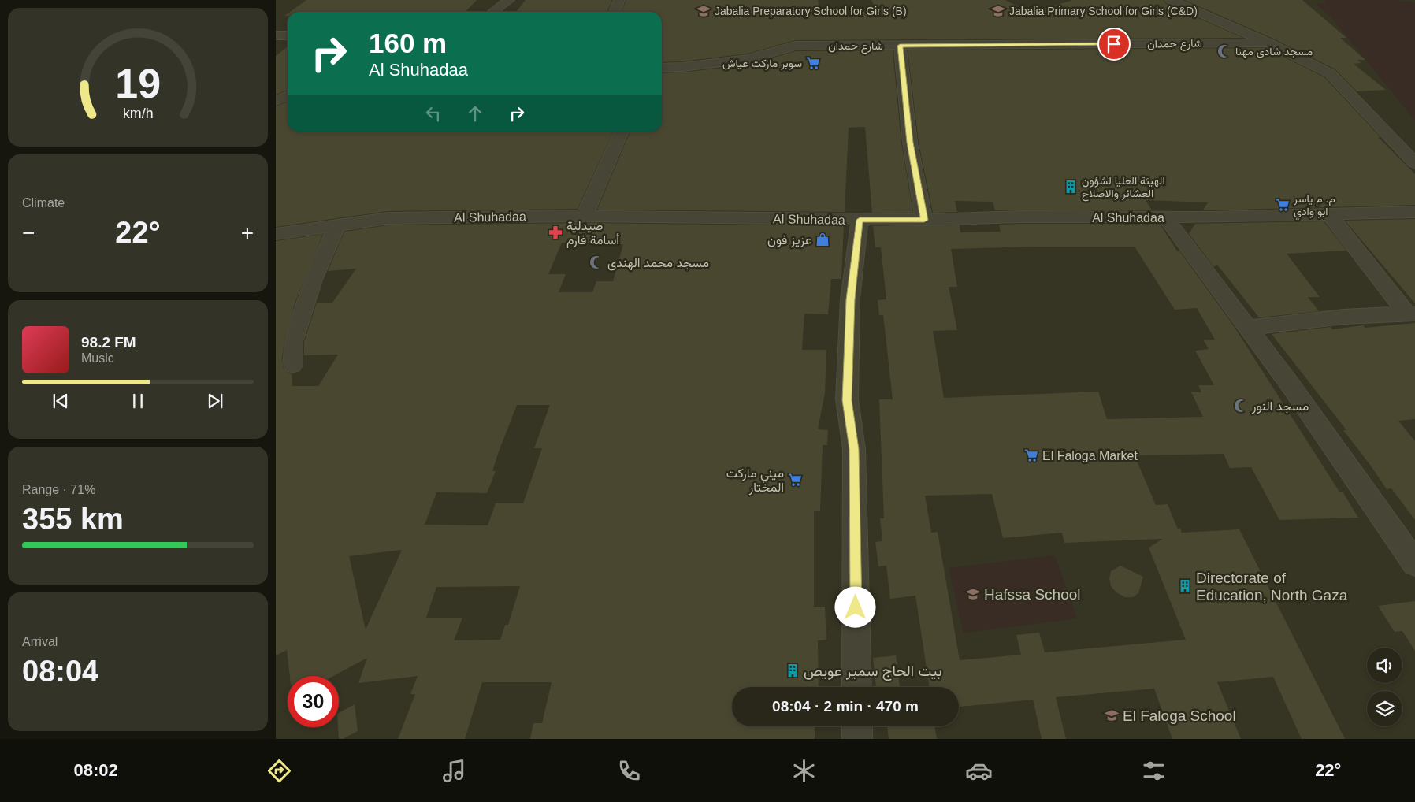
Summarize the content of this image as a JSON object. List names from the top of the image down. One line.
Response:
{"streets":{"street":["شارع حمدان","Al Shuhadaa"]},"places":{"school or university":["Jabalia Preparatory School for Girls (B)","Jabalia Primary School for Girls (C&D)","Hafssa School","El Faloga School"],"mosque":["مسجد شادى مهنا","مسجد محمد الهندى","مسجد النور"],"supermarket":["سوبر ماركت عياش","م. م ياسر ابو وادي","El Faloga Market","ميني ماركت المختار"],"building":["الهيئة العليا لشؤون العشائر والاصلاح","Directorate of Education, North Gaza","بيت الحاج سمير عويص"],"pharmacy":["صيدلية أسامة فارم"],"shop":["عزيز فون"]},"page":{"turn":["160 m","Al Shuhadaa"],"tile":["Climate",["Range · 71%","355 km"],["Arrival","08:04"]],"heat":["−","22°","+"],"song":["98.2 FM","Music"],"limit":"30","trip":"08:04 · 2 min · 470 m","tabs":["08:02","22°"],"gauge":["19","km/h"]}}
